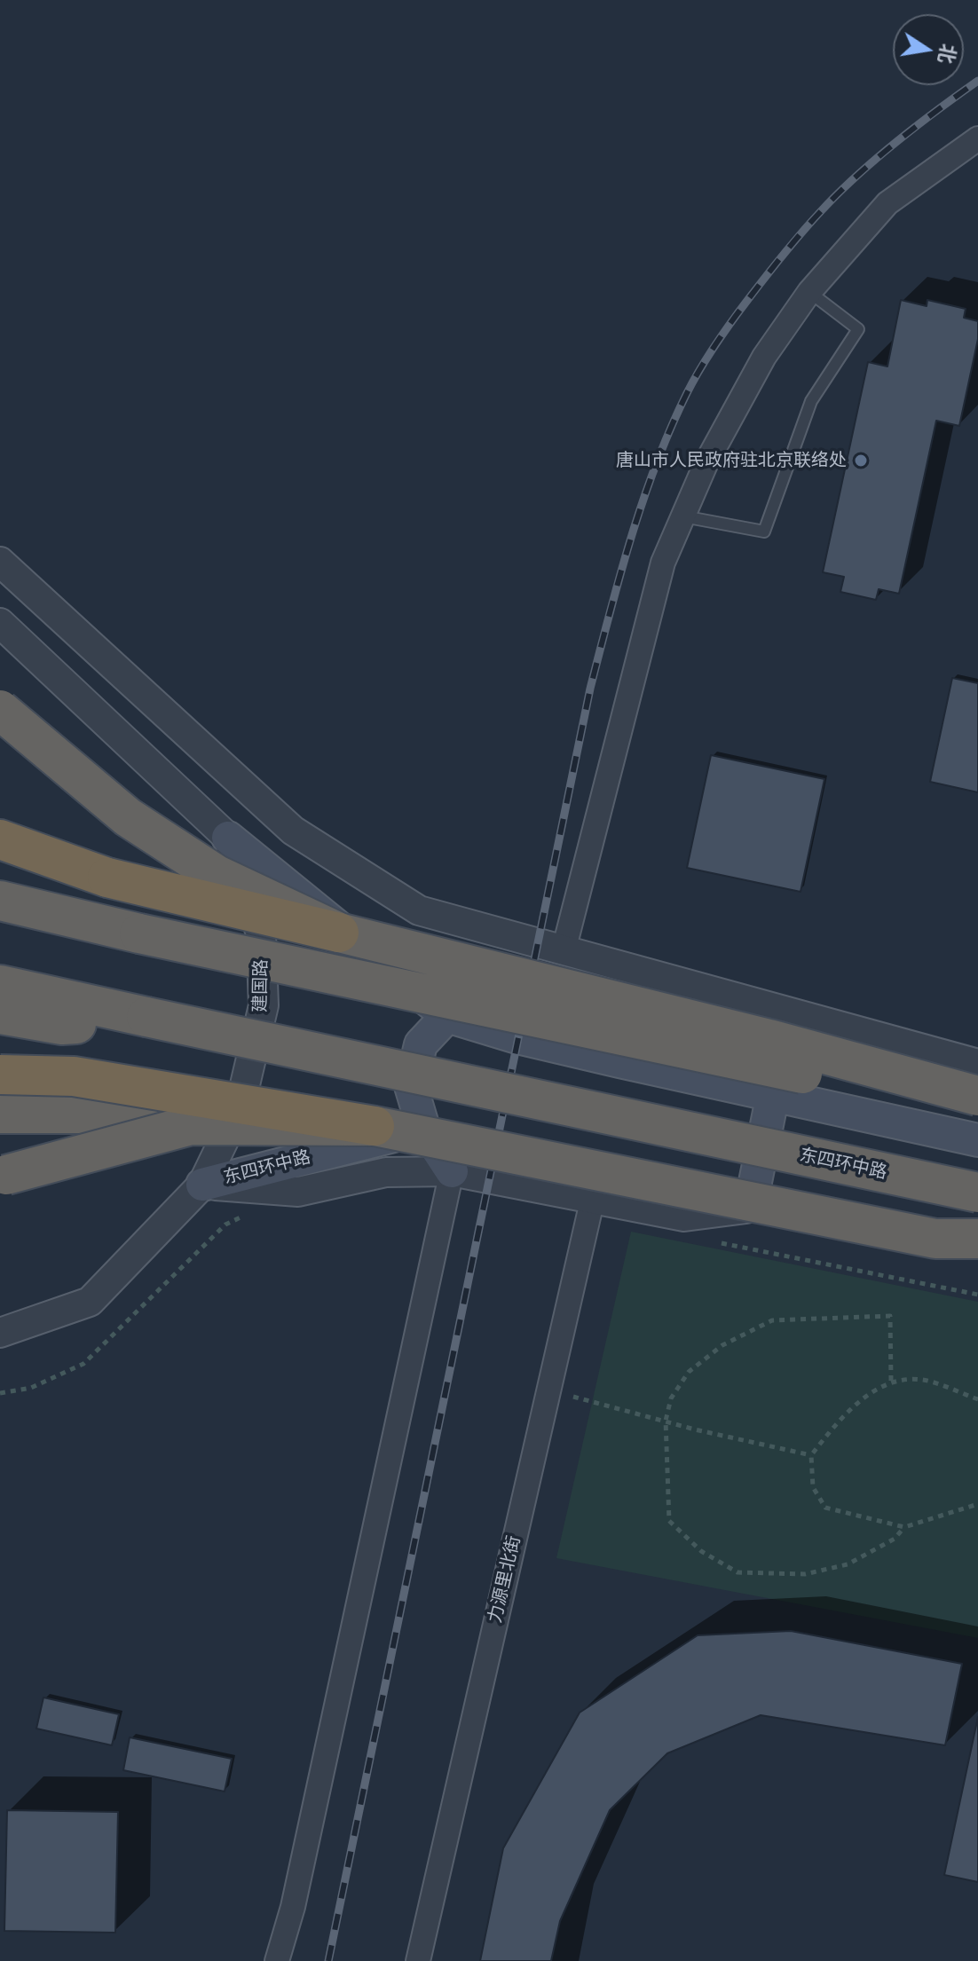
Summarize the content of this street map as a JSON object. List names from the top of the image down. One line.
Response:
{"streets":{"highway":["东四环中路"],"street":["建国路","力源里北街"]},"crossings":[["建国路","东四环中路"],["东四环中路","力源里北街"]],"places":["唐山市人民政府驻北京联络处"],"north":"right"}
